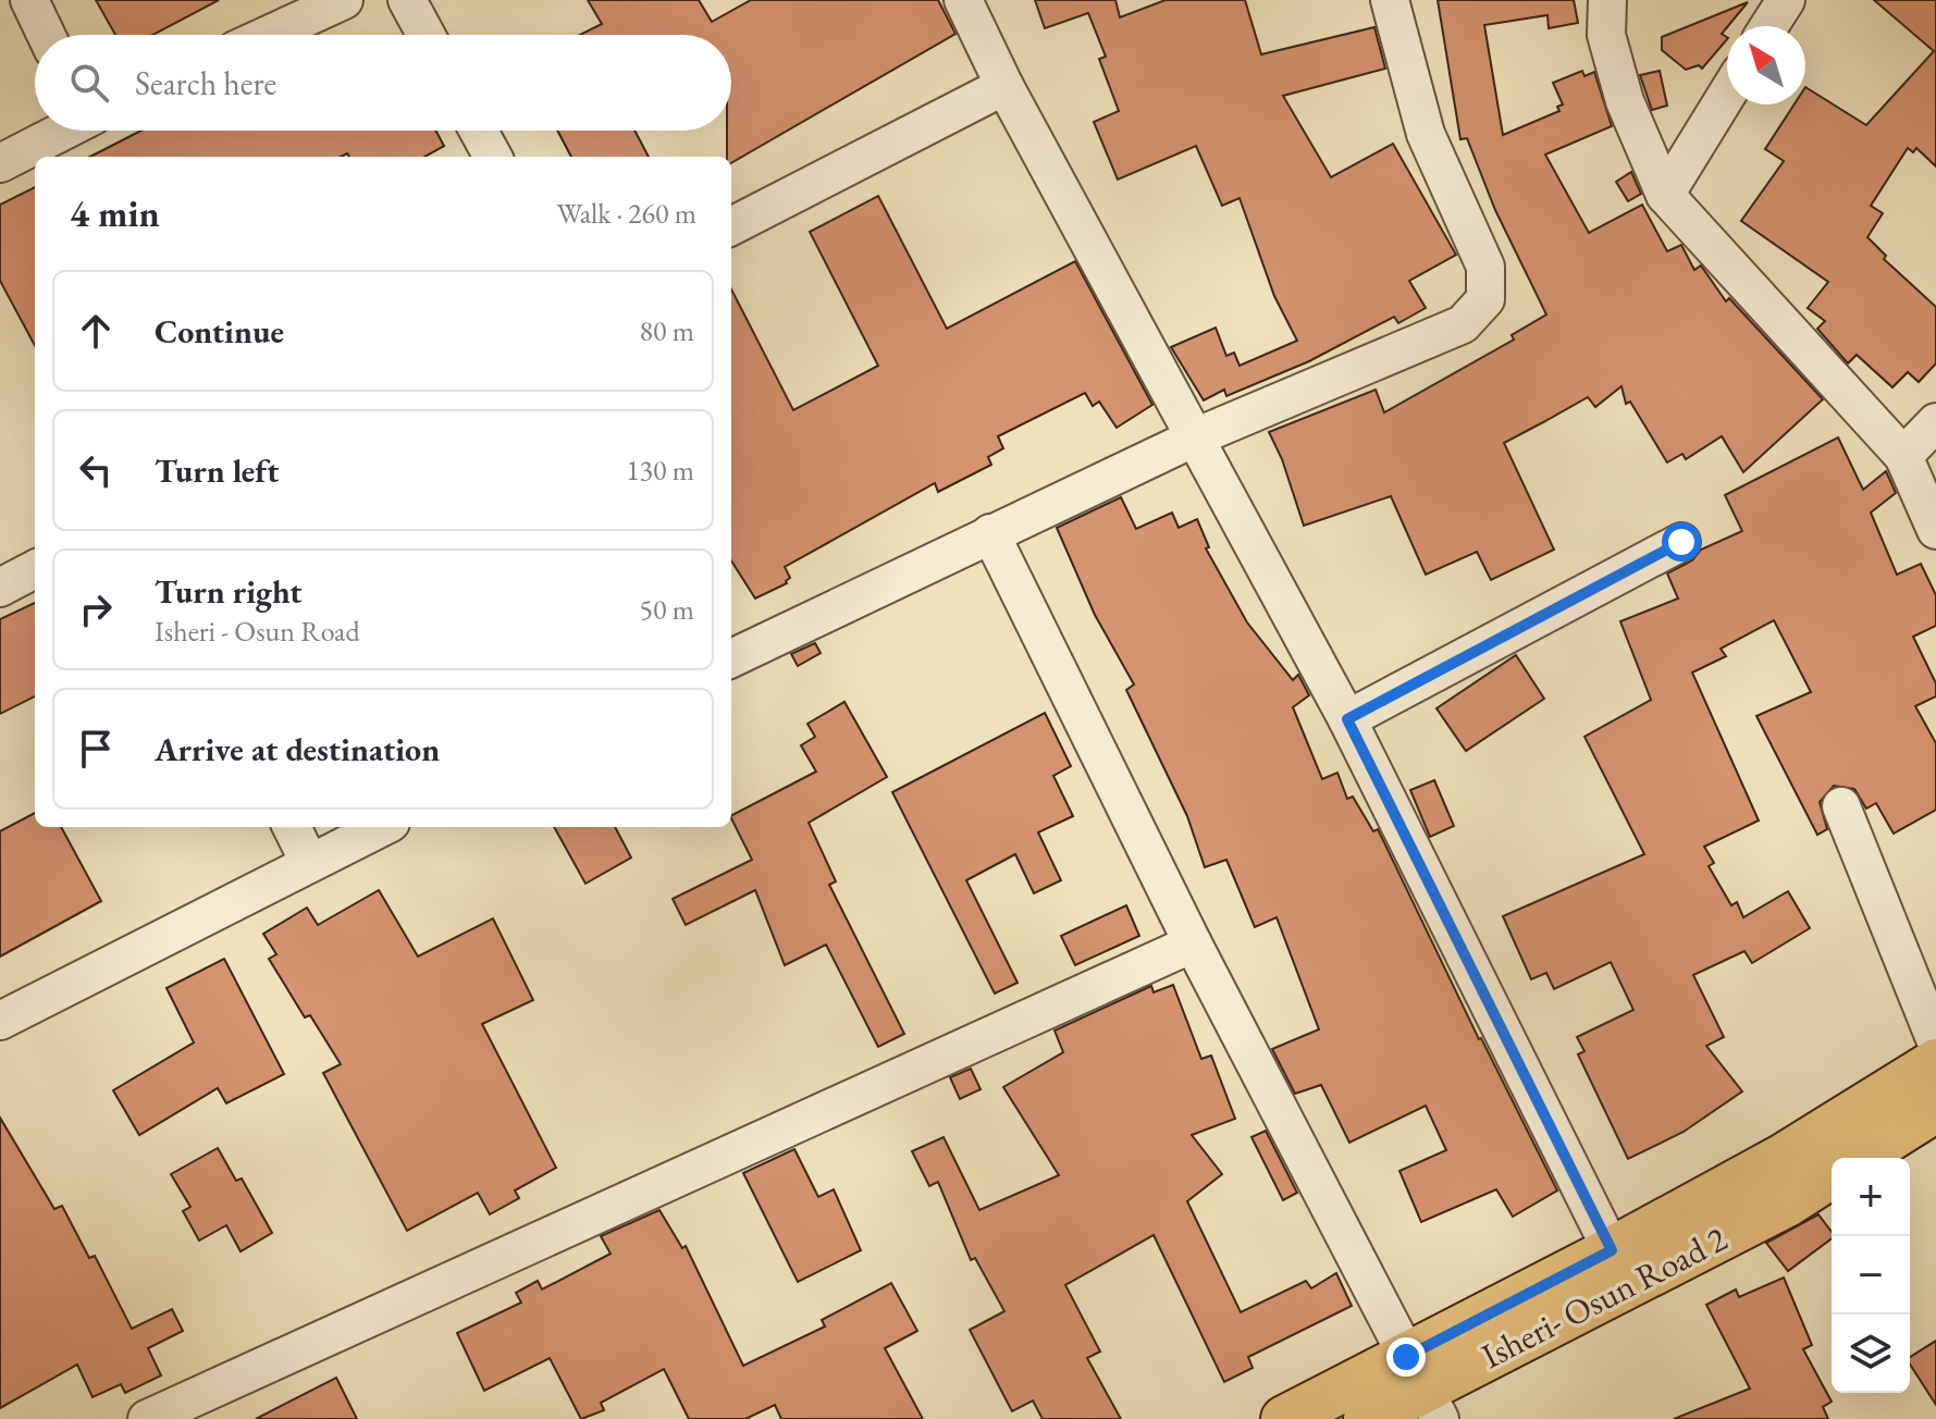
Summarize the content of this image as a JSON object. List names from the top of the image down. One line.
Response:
{"streets":{"main road":["Isheri- Osun Road 2"]},"north":"top left","page":{"search":"Search here","heading":["4 min","Walk · 260 m"],"list":[["Continue","80 m"],["Turn left","130 m"],["Turn right","Isheri - Osun Road","50 m"],"Arrive at destination"],"map_buttons":["+","−"]}}
